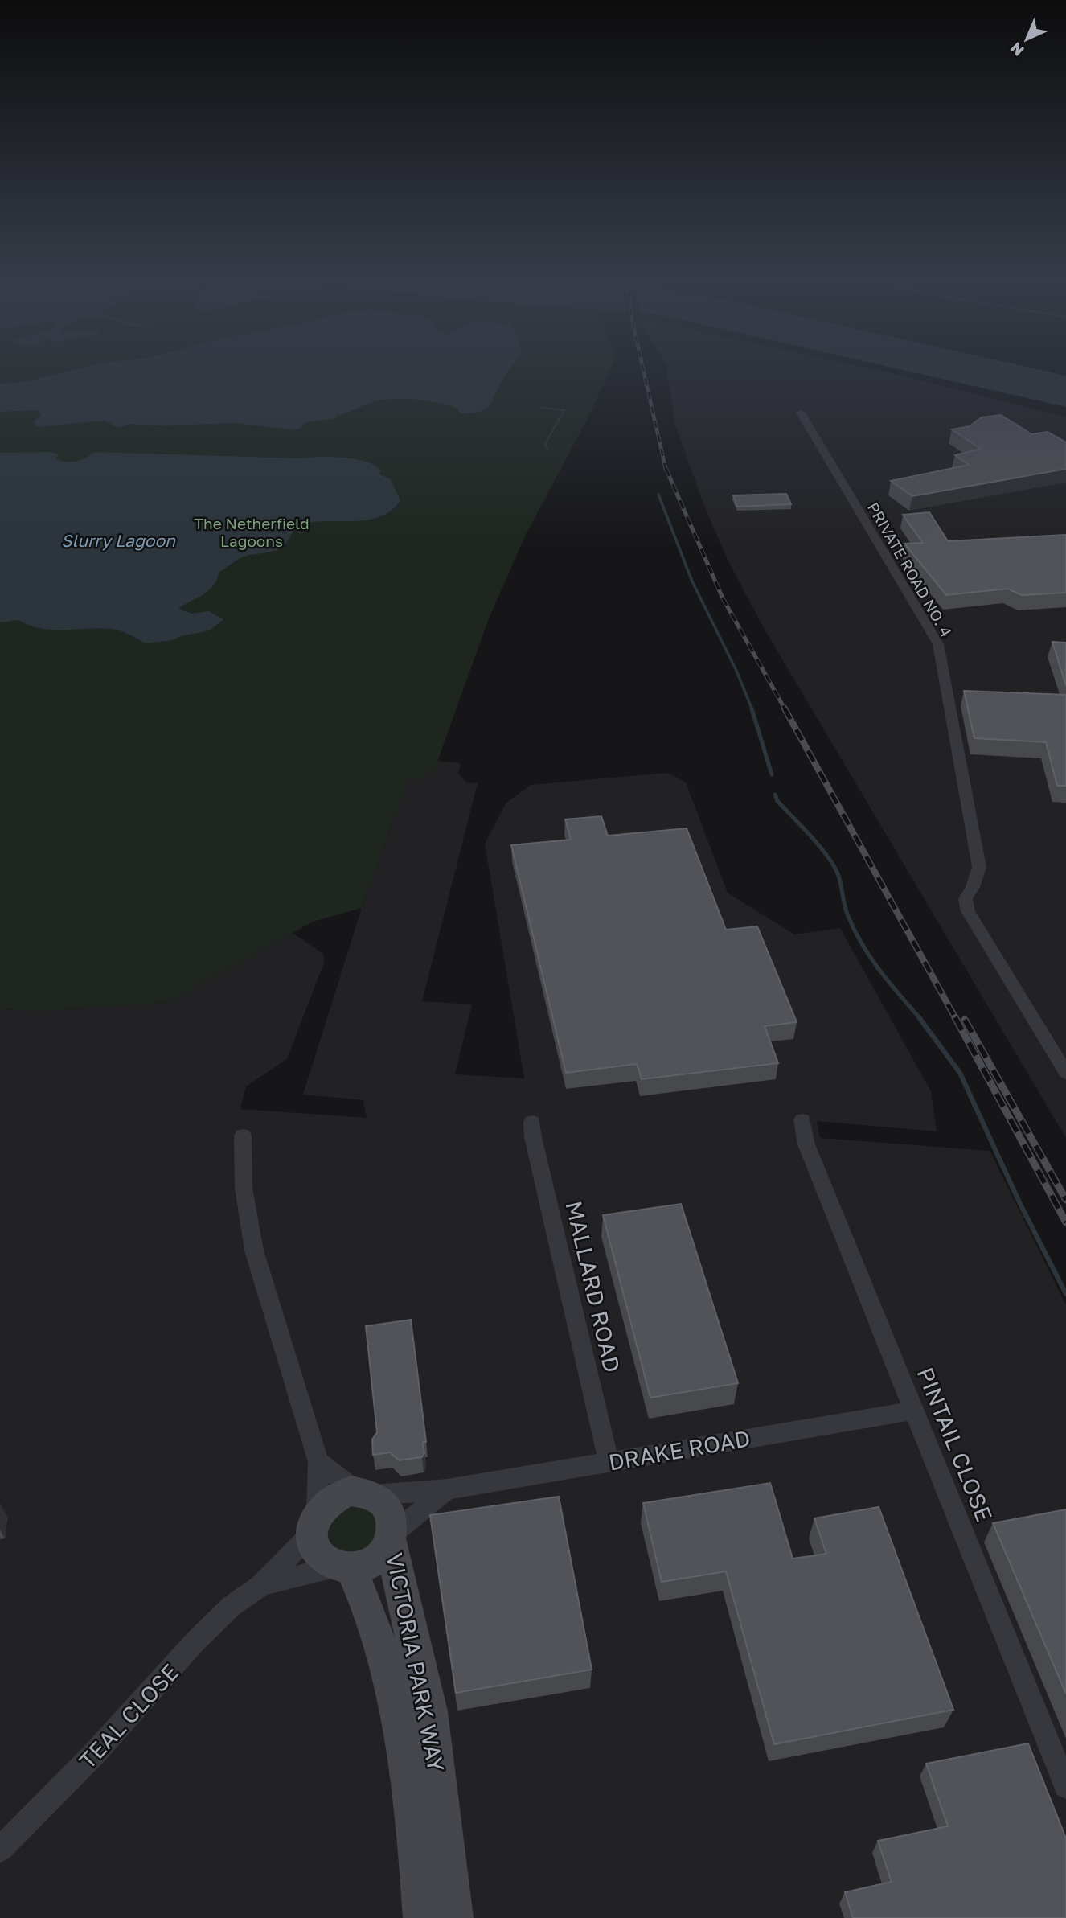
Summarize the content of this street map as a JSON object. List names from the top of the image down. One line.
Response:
{"streets":{"street":["PRIVATE ROAD NO. 4","MALLARD ROAD","PINTAIL CLOSE","DRAKE ROAD","VICTORIA PARK WAY","TEAL CLOSE"]},"crossings":[["MALLARD ROAD","DRAKE ROAD"],["PINTAIL CLOSE","DRAKE ROAD"],["DRAKE ROAD","VICTORIA PARK WAY"],["DRAKE ROAD","TEAL CLOSE"],["VICTORIA PARK WAY","TEAL CLOSE"]],"water":["Slurry Lagoon"],"parks":["The Netherfield Lagoons"],"north":"bottom left"}
